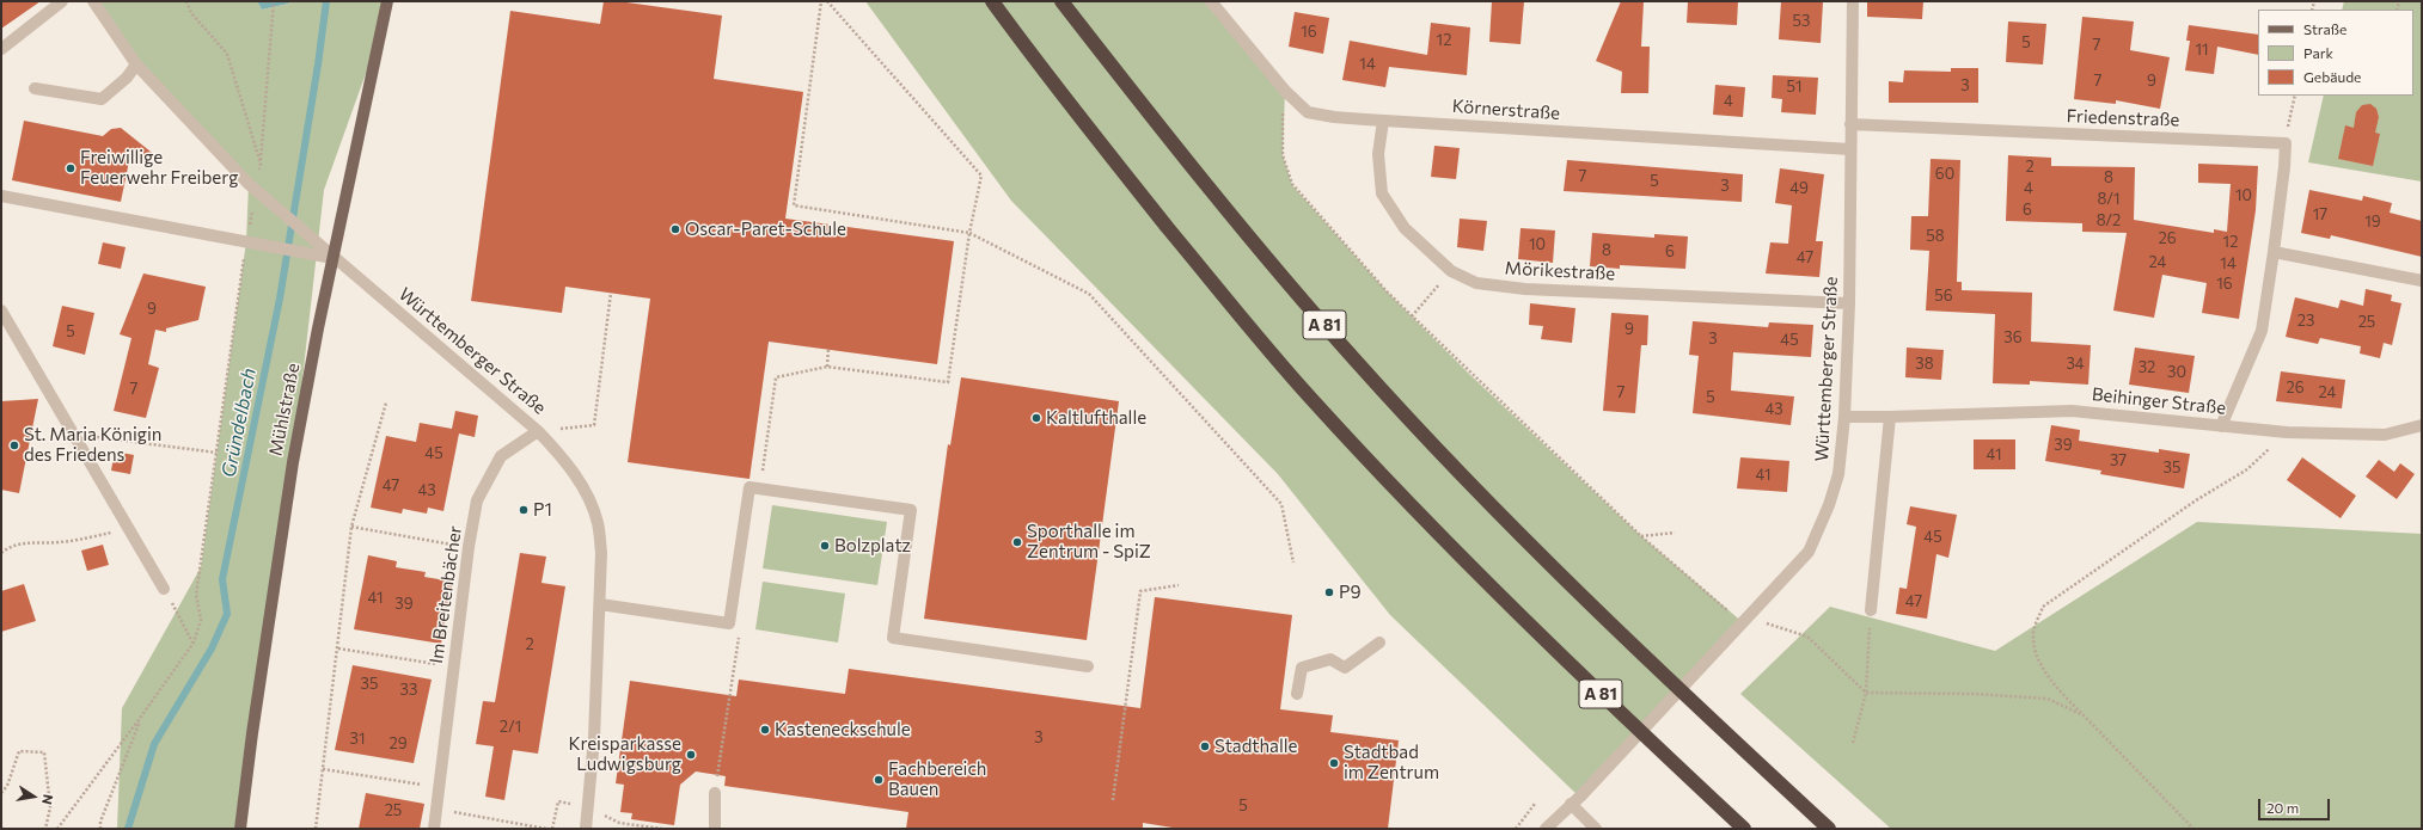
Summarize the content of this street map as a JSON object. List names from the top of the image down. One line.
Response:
{"streets":{"highway":["A 81"],"main road":["Mühlstraße"],"street":["Körnerstraße","Friedenstraße","Mörikestraße","Württemberger Straße","Beihinger Straße","Im Breitenbächer"]},"crossings":[["Körnerstraße","Mörikestraße"],["Körnerstraße","Württemberger Straße"],["Friedenstraße","Württemberger Straße"],["Mörikestraße","Württemberger Straße"],["Württemberger Straße","Beihinger Straße"],["Württemberger Straße","Im Breitenbächer"]],"water":["Gründelbach"],"places":["Freiwillige Feuerwehr Freiberg","Oscar-Paret-Schule","Kaltlufthalle","St. Maria Königin des Friedens","P1","Sporthalle im Zentrum - SpiZ","Bolzplatz","P9","Kasteneckschule","Stadthalle","Kreisparkasse Ludwigsburg","Stadtbad im Zentrum","Fachbereich Bauen"],"house_numbers":["53","16","12","5","7","11","14","7","9","3","51","4","2","60","7","8","5","3","49","4","10","8/1","6","17","8/2","19","58","26","12","10","8","6","47","24","14","16","56","9","23","25","9","5","36","3","45","38","34","32","30","26","7","7","24","5","43","39","45","41","37","35","41","47","43","45","41","47","39","2","35","33","2/1","3","31","29","5","25"],"legend":["Straße","Park","Gebäude"],"scale_bar":"20 m","north":"right"}
